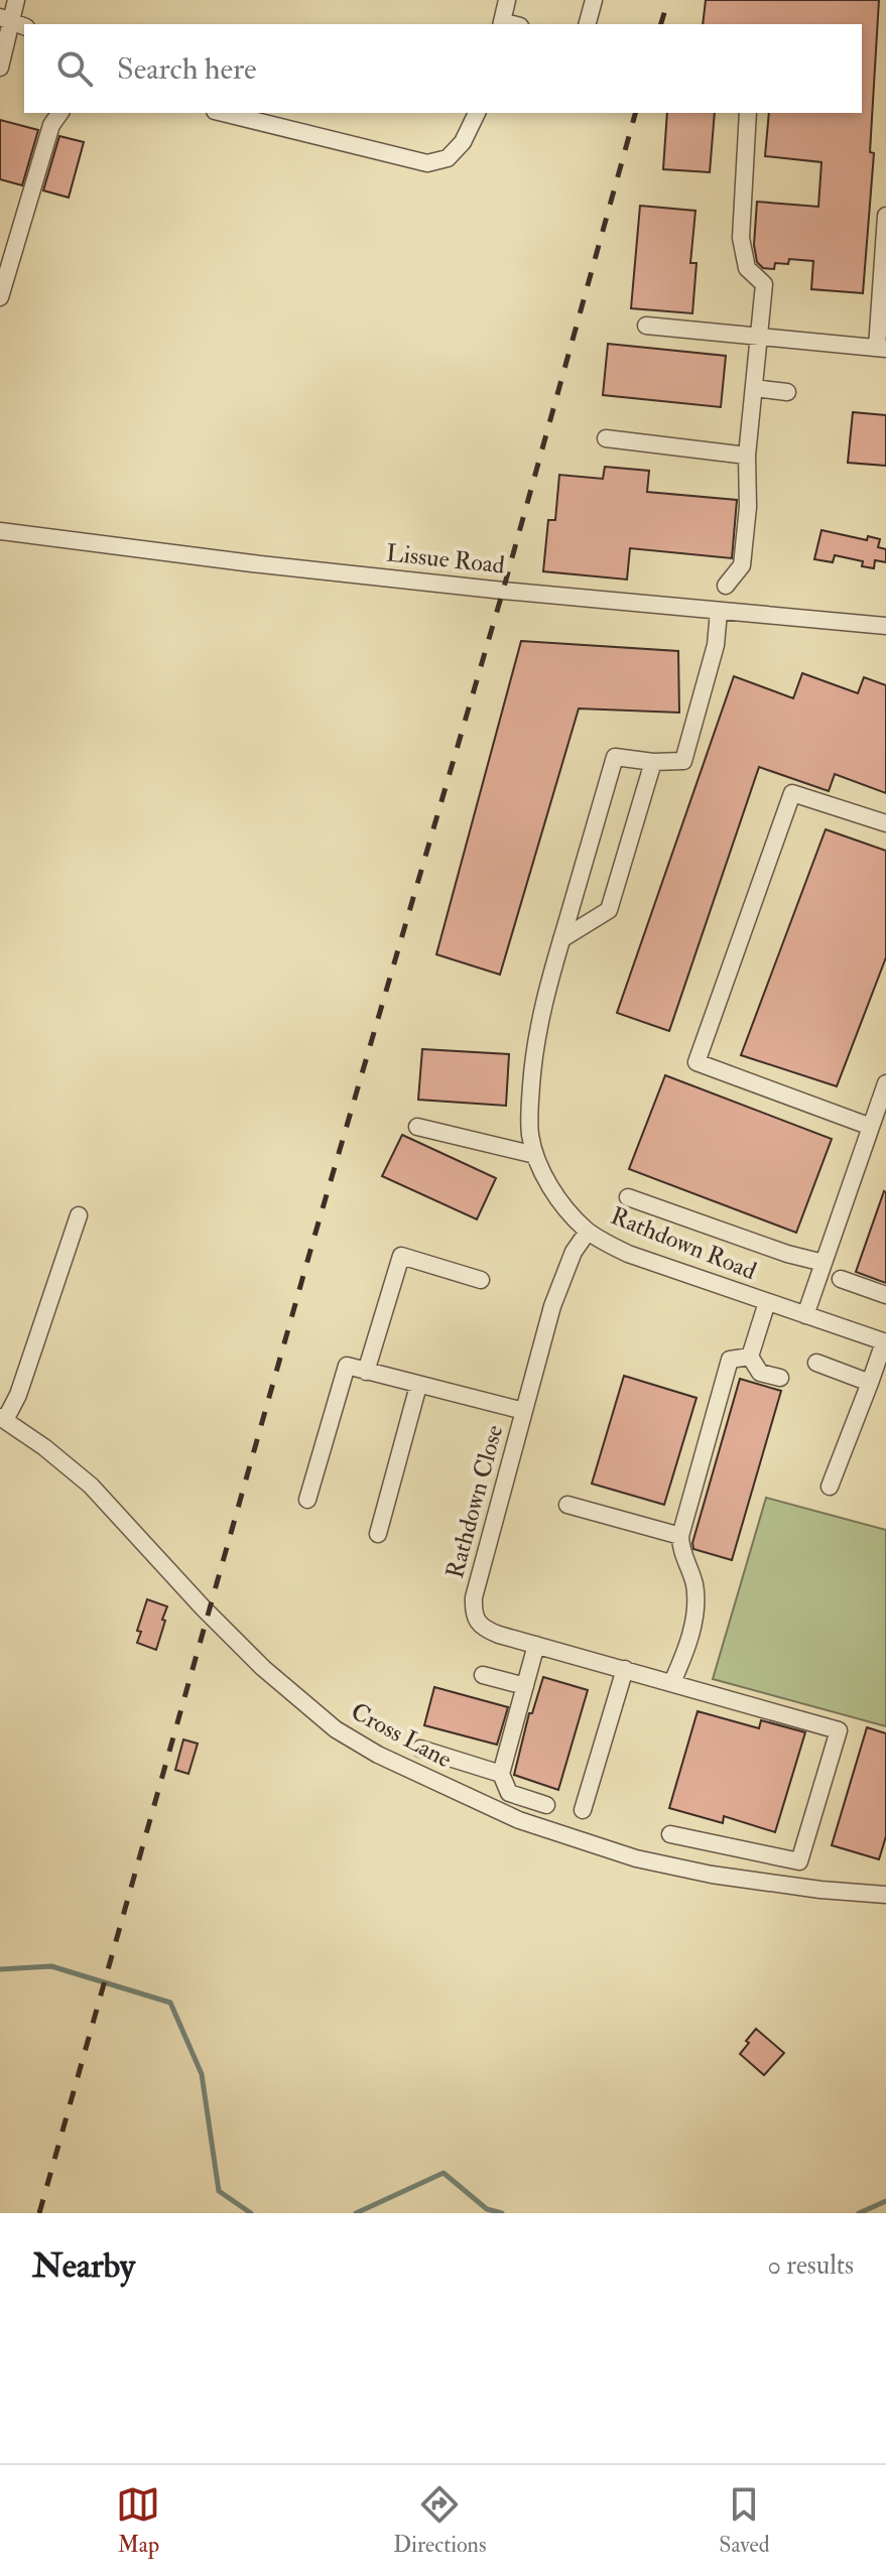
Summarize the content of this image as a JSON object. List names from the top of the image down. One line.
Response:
{"streets":{"street":["Lissue Road","Rathdown Road","Rathdown Close","Cross Lane"]},"crossings":[["Rathdown Road","Rathdown Close"]],"page":{"search":"Search here","heading":["Nearby","0 results"],"nav":["Map","Directions","Saved"]}}
